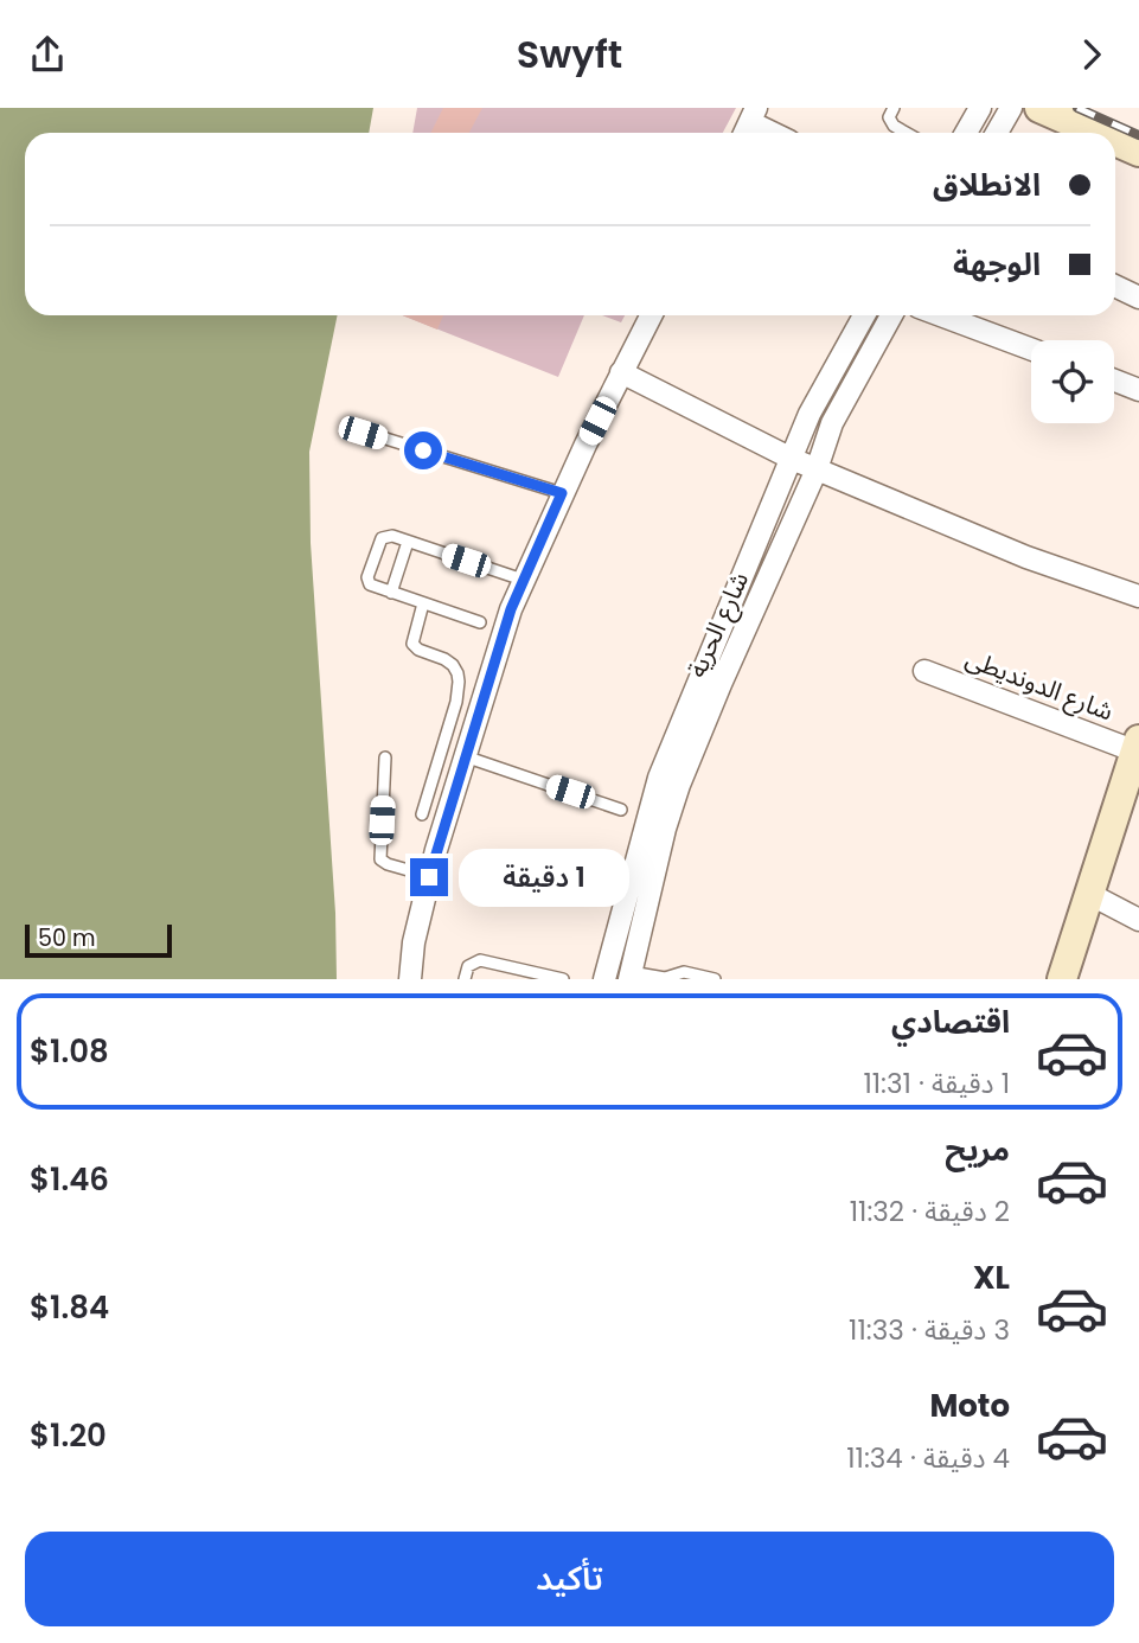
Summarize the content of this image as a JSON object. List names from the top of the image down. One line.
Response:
{"streets":{"street":["شارع الحرية","شارع الدونديطى"]},"scale_bar":"50 m","page":{"header":"Swyft","banner":["الانطلاق","الوجهة"],"bubble":"1 دقيقة","scale":"50 m","list":[{"name":"اقتصادي","note":"1 دقيقة · 11:31","value":"$1.08"},{"name":"مريح","note":"2 دقيقة · 11:32","value":"$1.46"},{"name":"XL","note":"3 دقيقة · 11:33","value":"$1.84"},{"name":"Moto","note":"4 دقيقة · 11:34","value":"$1.20"}],"buttons":"تأكيد"}}
